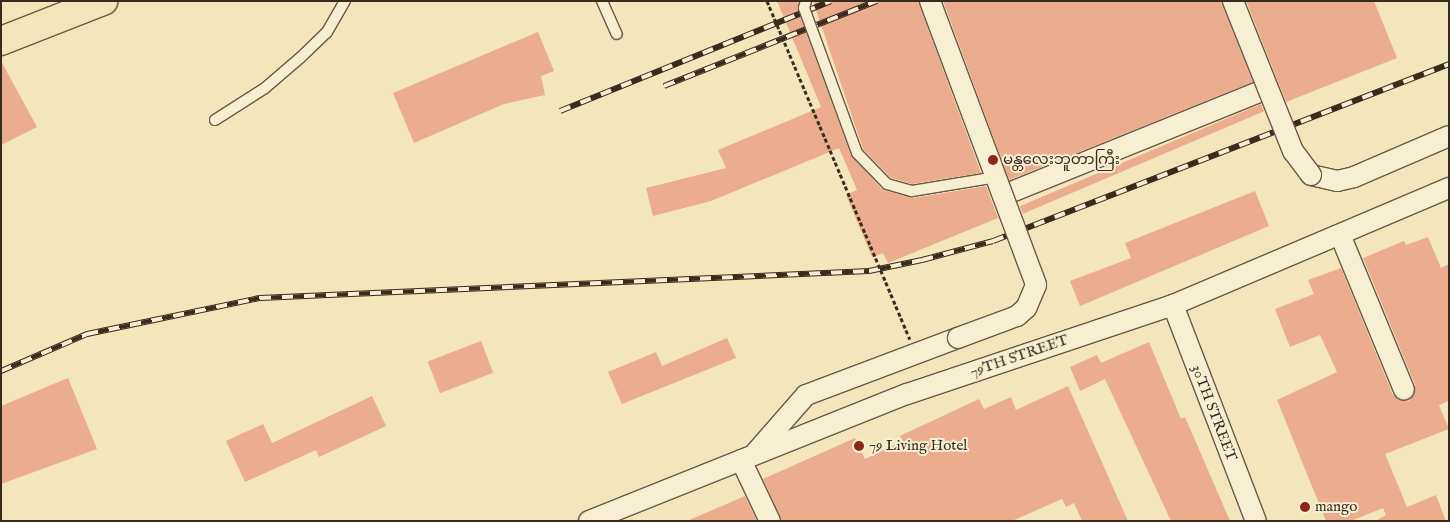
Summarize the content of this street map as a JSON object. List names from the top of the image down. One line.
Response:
{"streets":{"street":["79TH STREET","30TH STREET"]},"crossings":[["79TH STREET","30TH STREET"]],"places":["မန္တလေးဘူတာကြီး","79 Living Hotel","mango"]}
